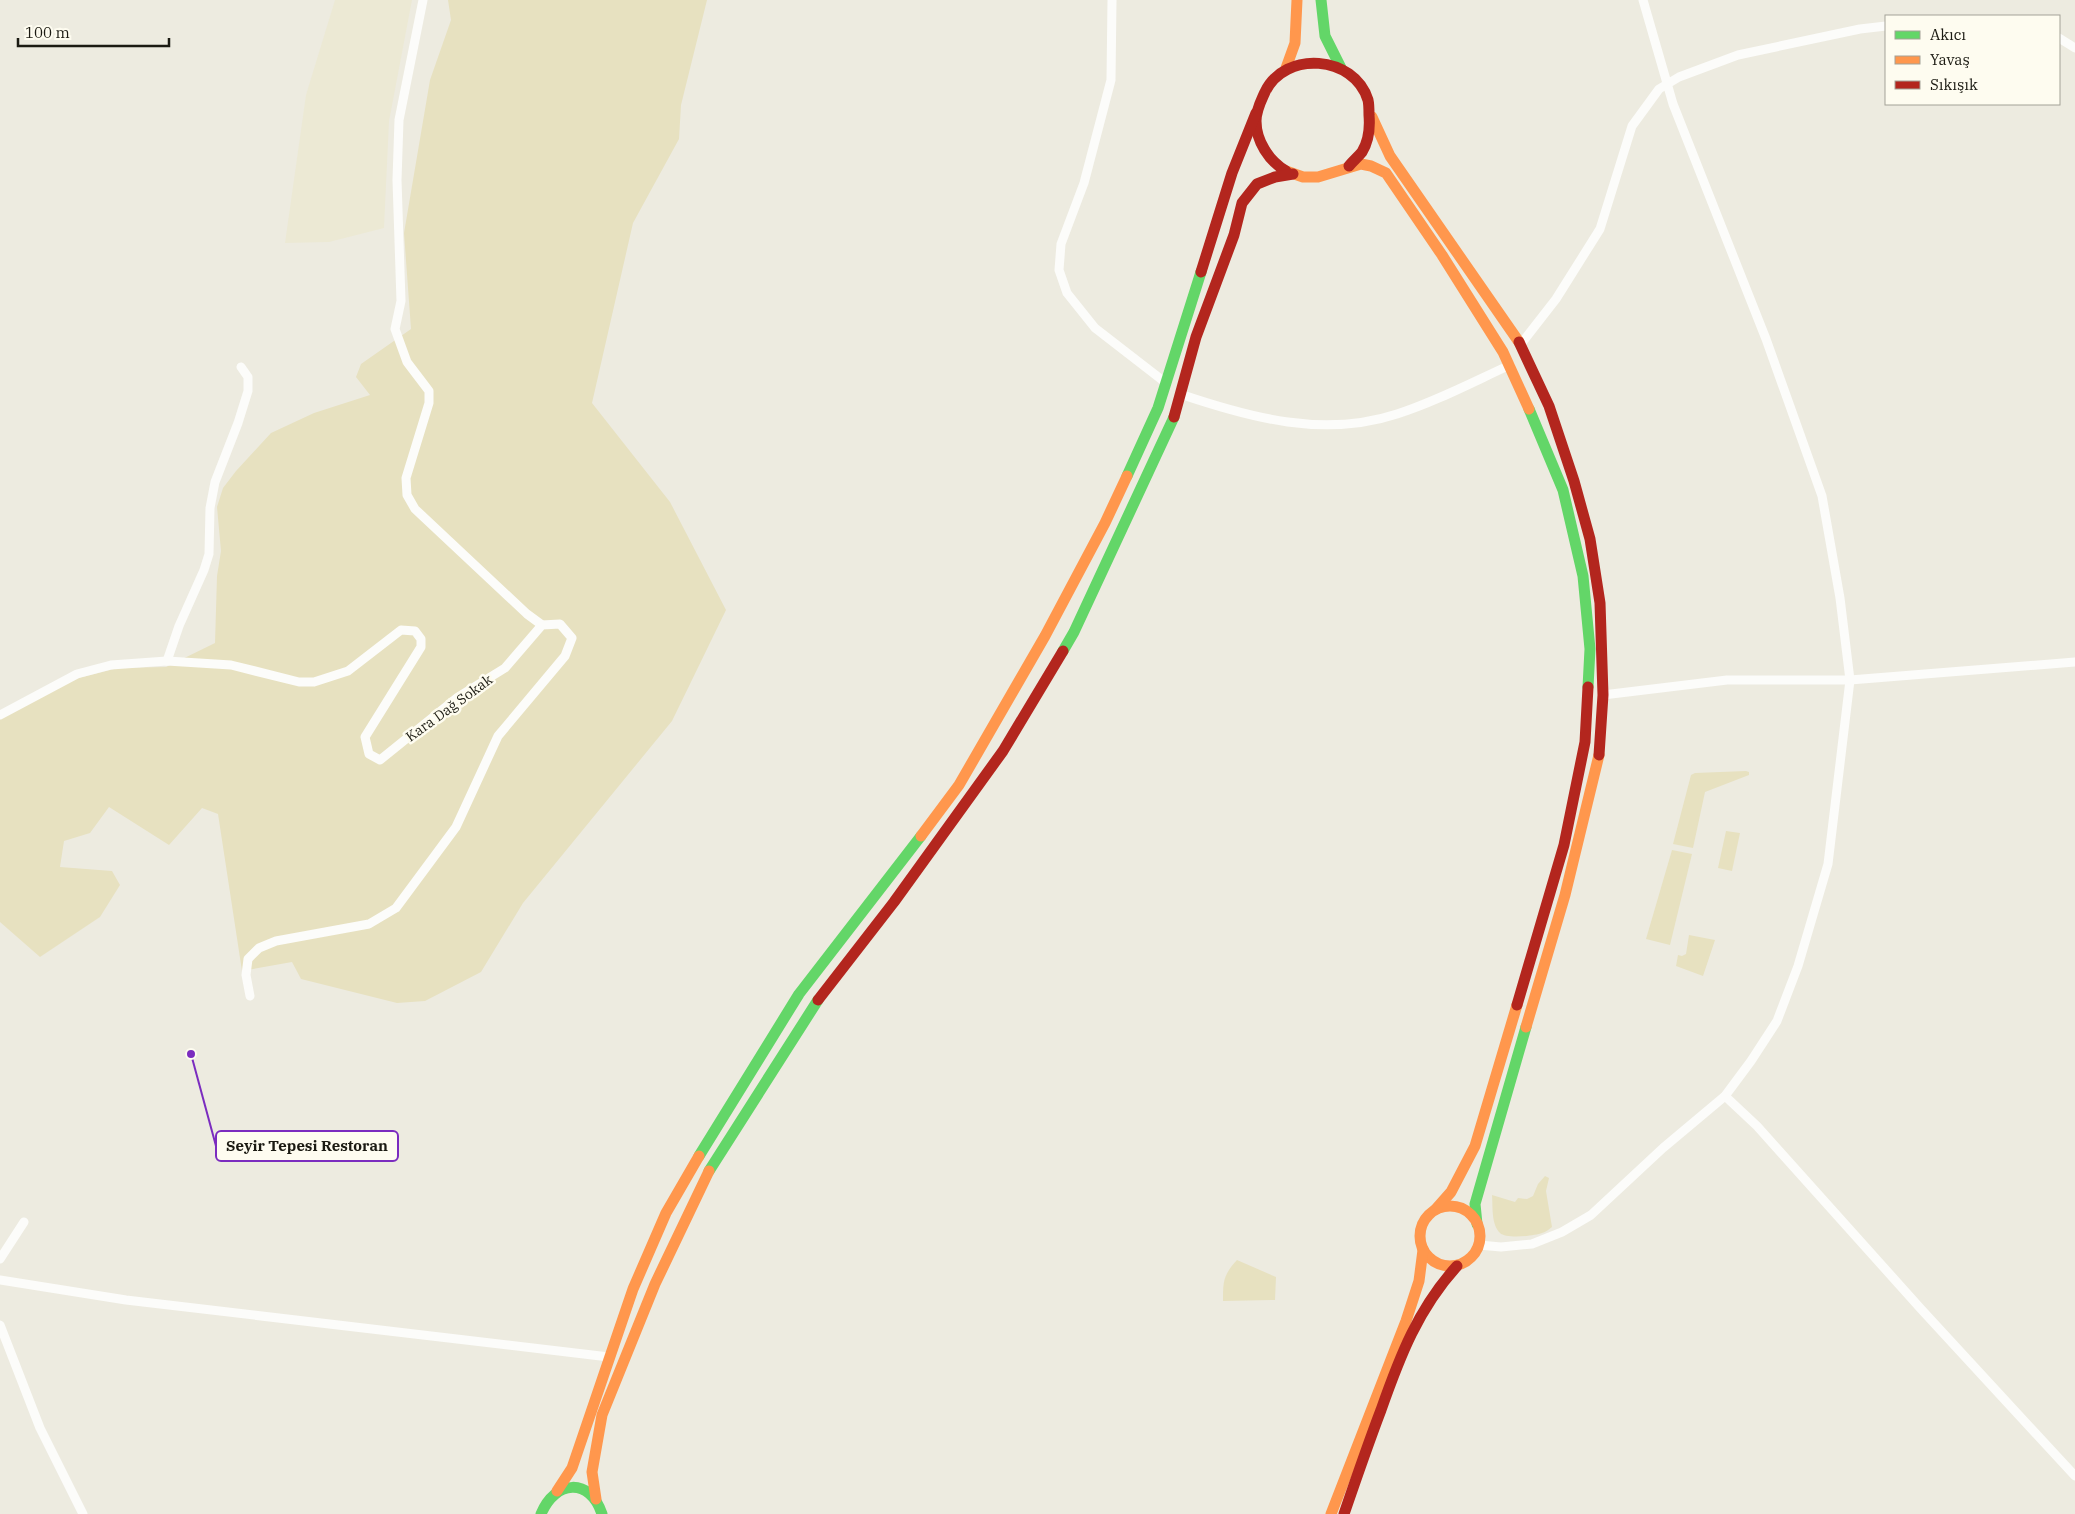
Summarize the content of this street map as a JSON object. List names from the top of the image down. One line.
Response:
{"streets":{"street":["Kara Dağ Sokak"]},"places":["Seyir Tepesi Restoran"],"legend":["Akıcı","Yavaş","Sıkışık"],"scale_bar":"100 m"}
